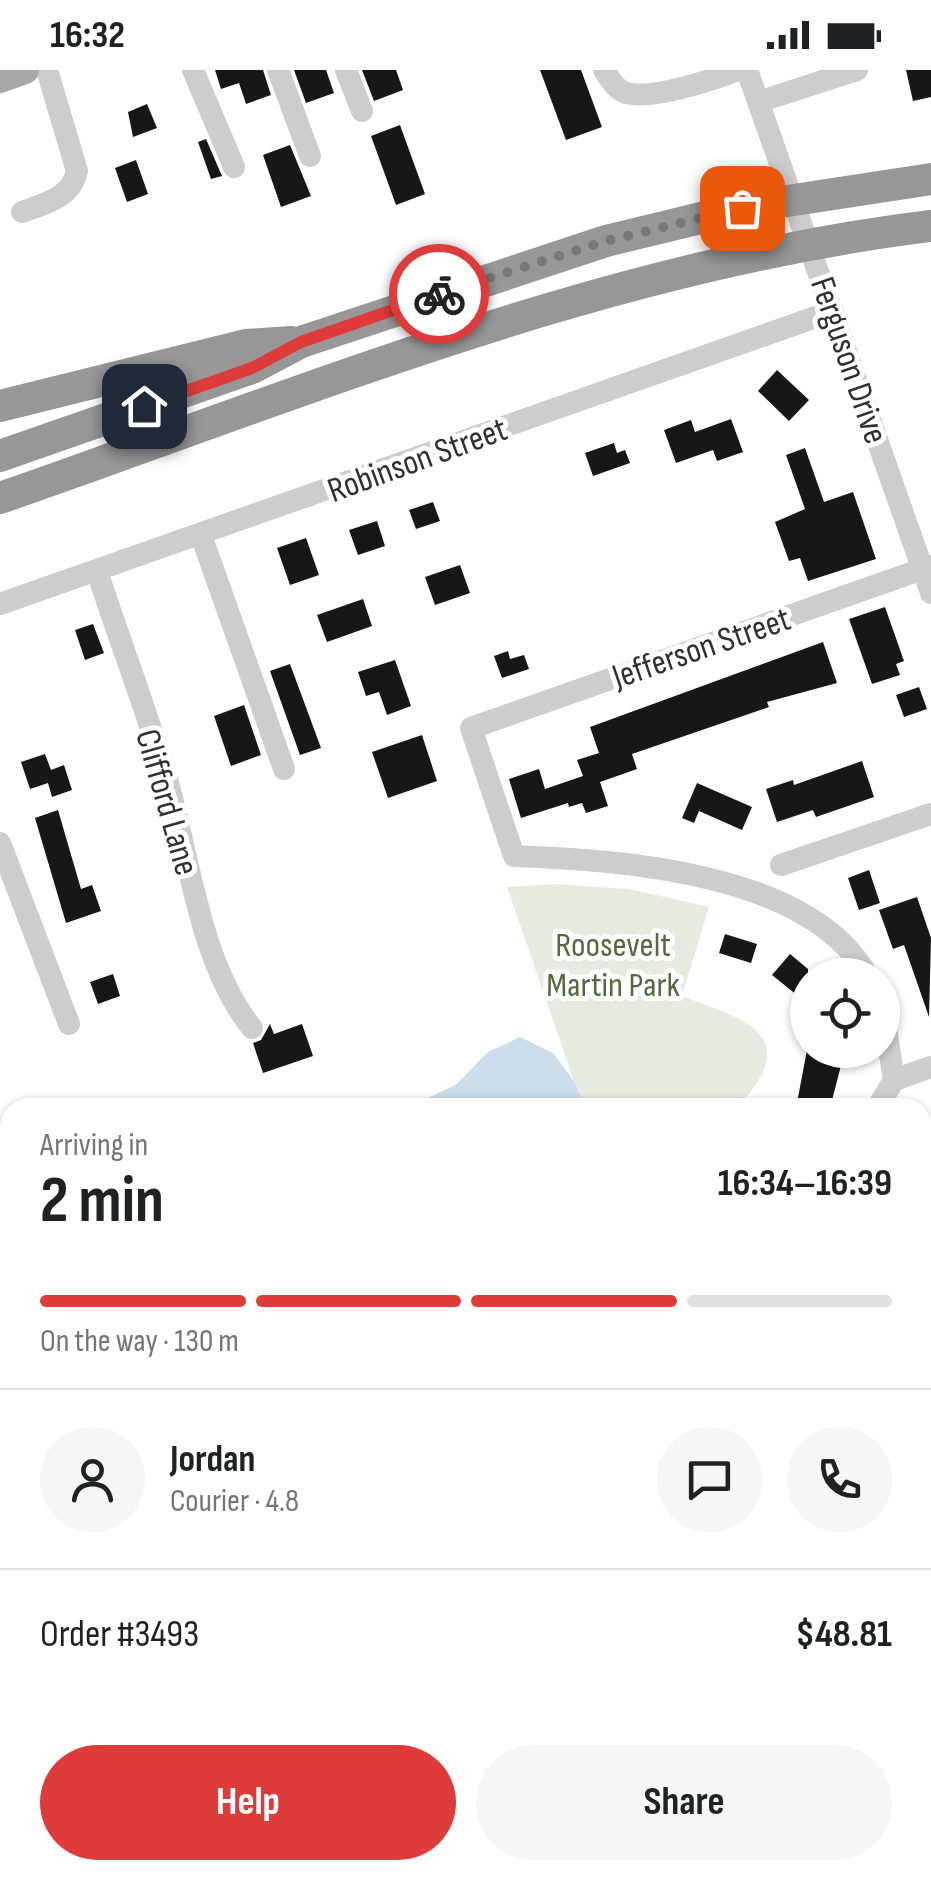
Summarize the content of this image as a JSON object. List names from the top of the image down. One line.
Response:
{"streets":{"street":["Ferguson Drive","Robinson Street","Jefferson Street","Clifford Lane"]},"crossings":[["Ferguson Drive","Robinson Street"],["Ferguson Drive","Jefferson Street"],["Robinson Street","Clifford Lane"]],"parks":["Roosevelt Martin Park"],"page":{"status":"16:32","heading":["2 min","Arriving in","16:34–16:39"],"panel":["Jordan","Courier · 4.8","Order #3493","$48.81"],"bar":"On the way · 130 m","buttons":["Help","Share"]}}
